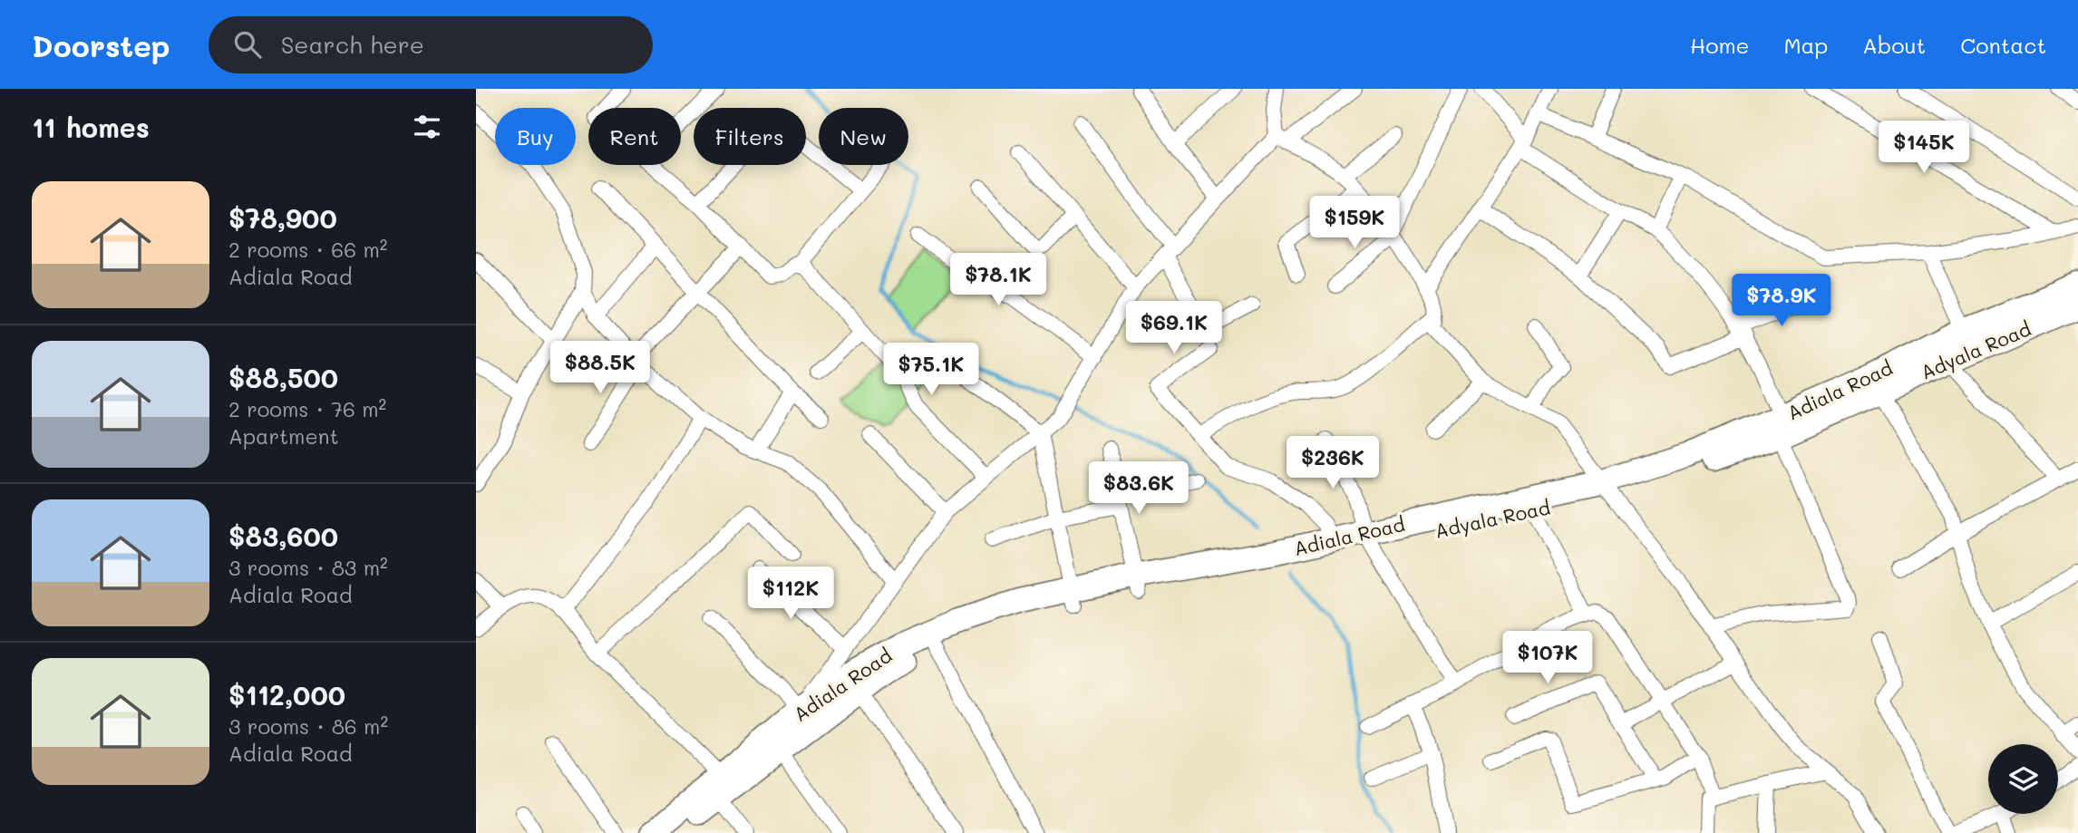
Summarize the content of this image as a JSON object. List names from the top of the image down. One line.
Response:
{"streets":{"main road":["Adyala Road","Adiala Road"]},"crossings":[["Adyala Road","Adiala Road"]],"page":{"header":"Doorstep","search":"Search here","nav":["Home","Map","About","Contact"],"heading":"11 homes","chip":["Buy","Rent","Filters","New"],"price":["$145K","$159K","$78.1K","$78.9K","$69.1K","$88.5K","$75.1K","$236K","$83.6K","$112K","$107K"],"list":[{"name":"$78,900","note":"2 rooms · 66 m² · Adiala Road"},{"name":"$88,500","note":"2 rooms · 76 m² · Apartment"},{"name":"$83,600","note":"3 rooms · 83 m² · Adiala Road"},{"name":"$112,000","note":"3 rooms · 86 m² · Adiala Road"}]}}
